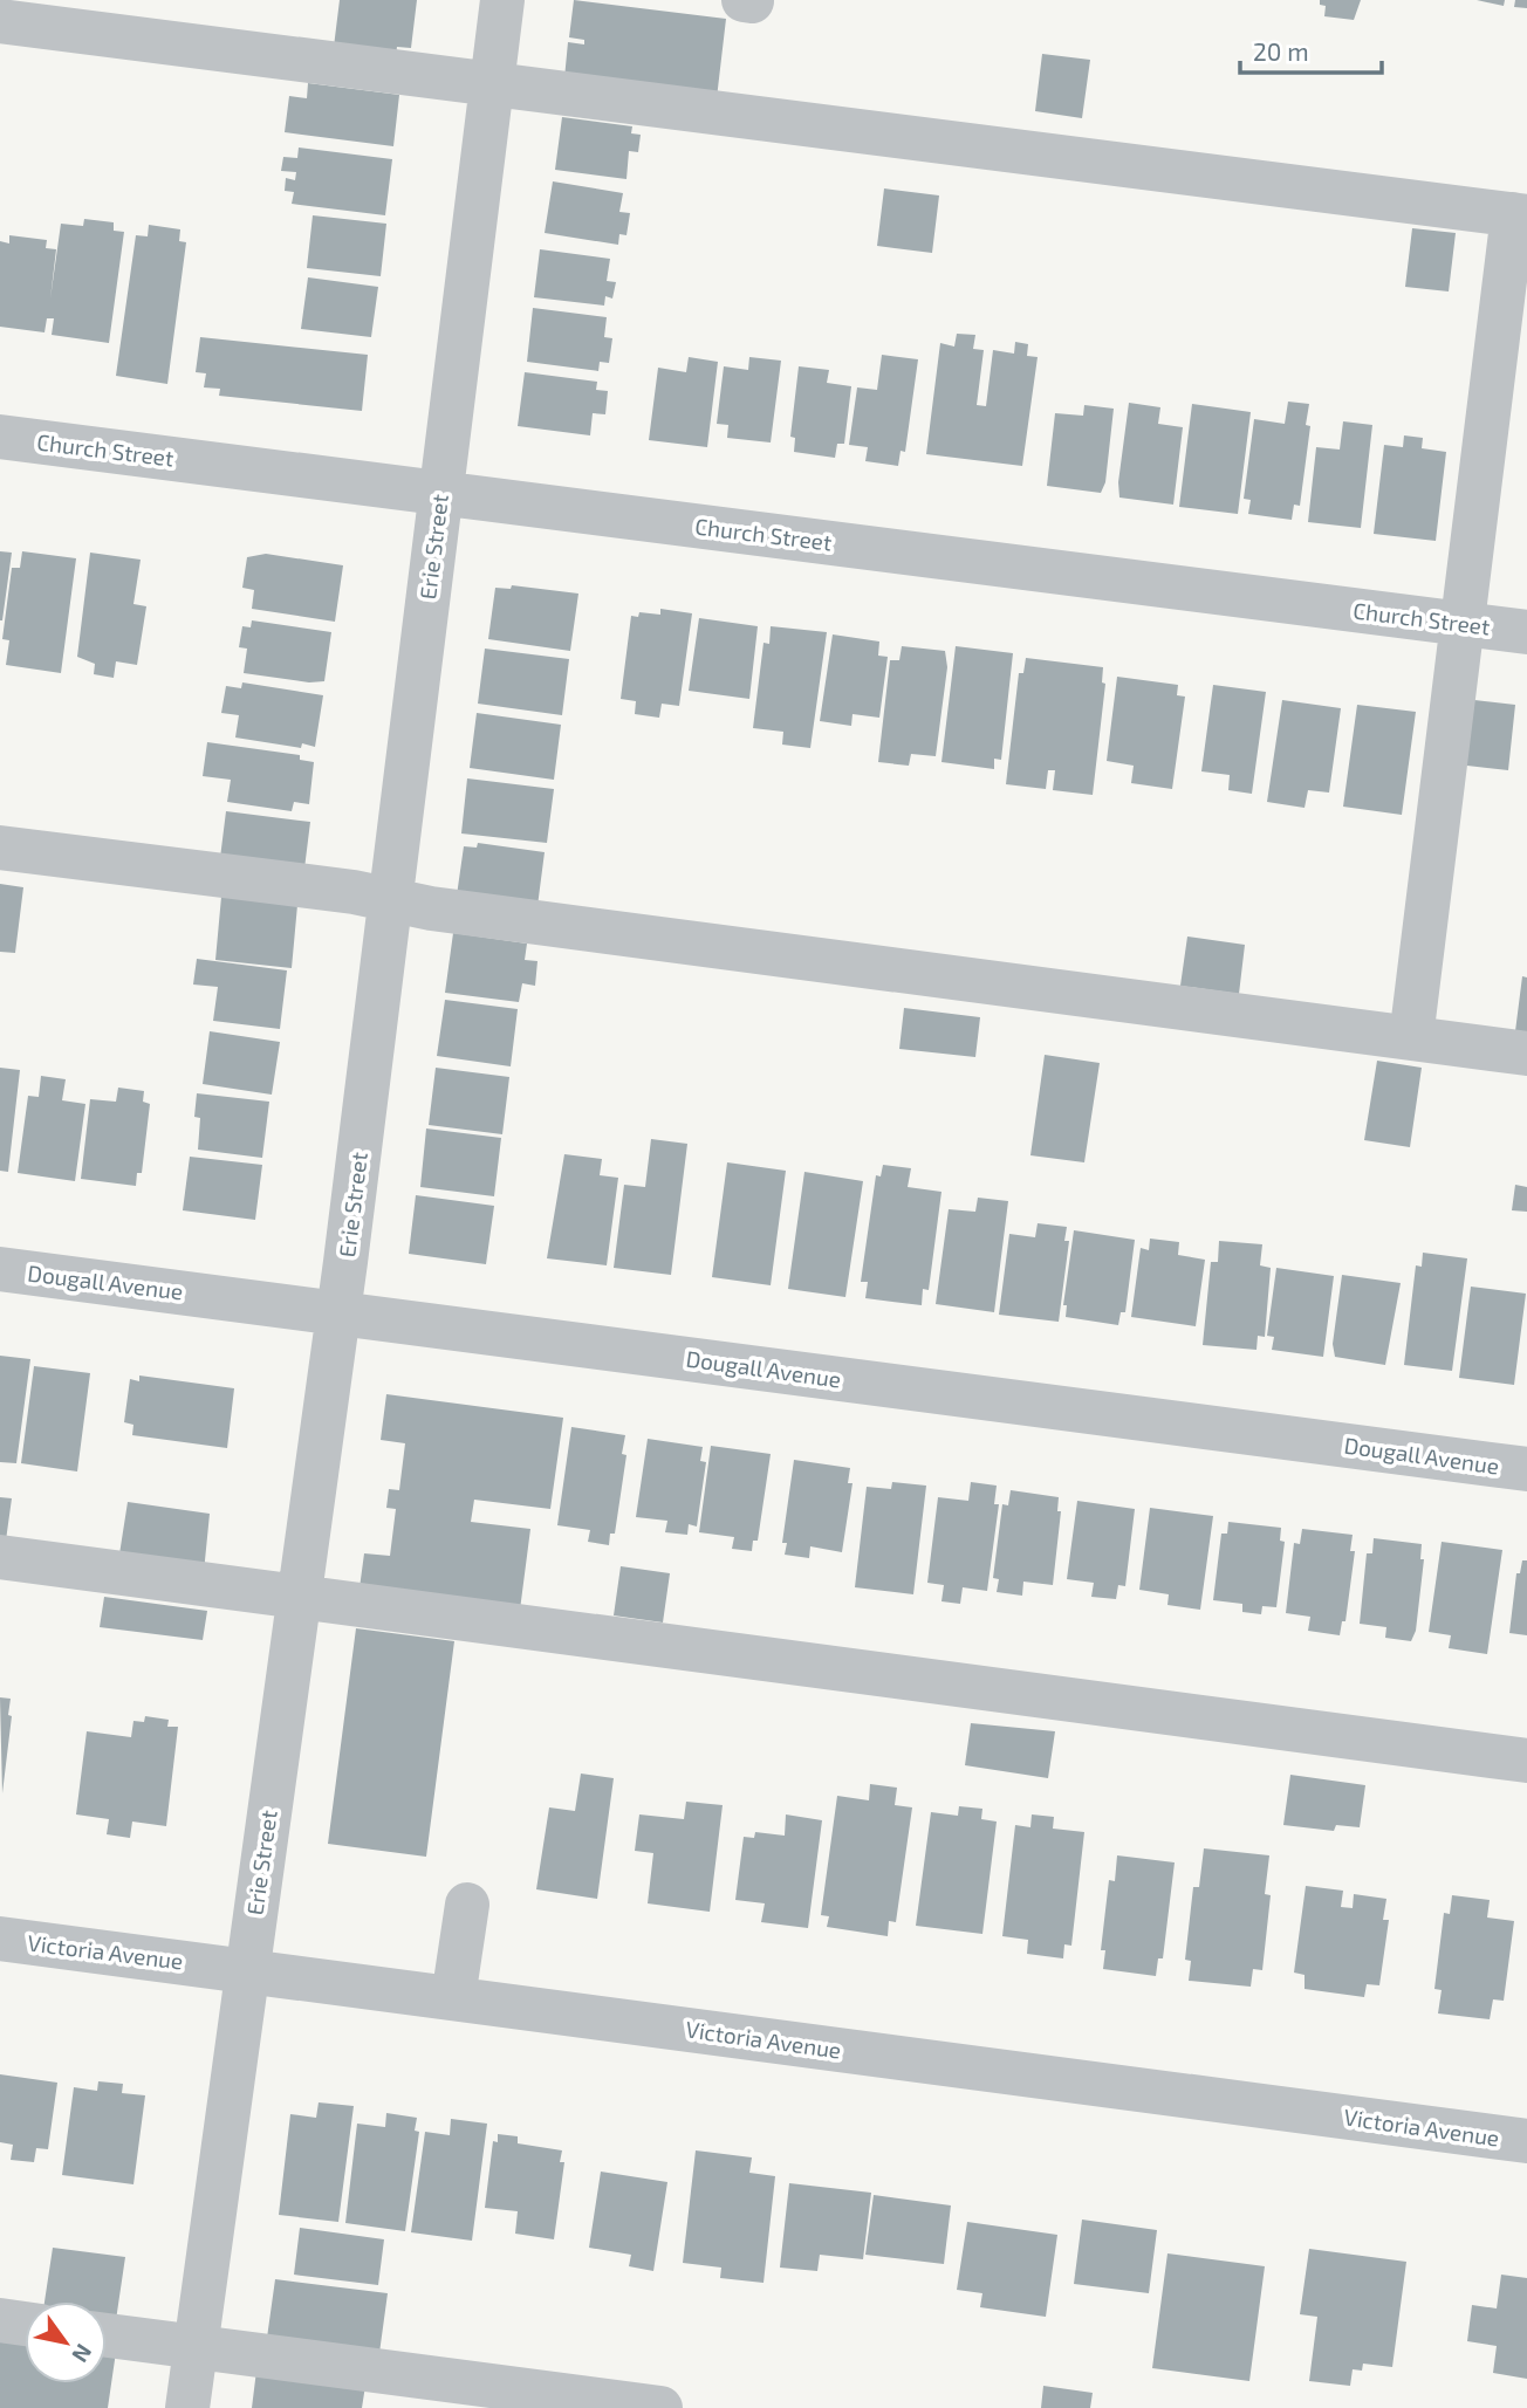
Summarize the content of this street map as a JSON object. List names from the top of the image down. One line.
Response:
{"streets":{"street":["Church Street","Erie Street","Dougall Avenue","Victoria Avenue"]},"crossings":[["Church Street","Erie Street"],["Erie Street","Dougall Avenue"],["Erie Street","Victoria Avenue"]],"scale_bar":"20 m","north":"bottom right"}
